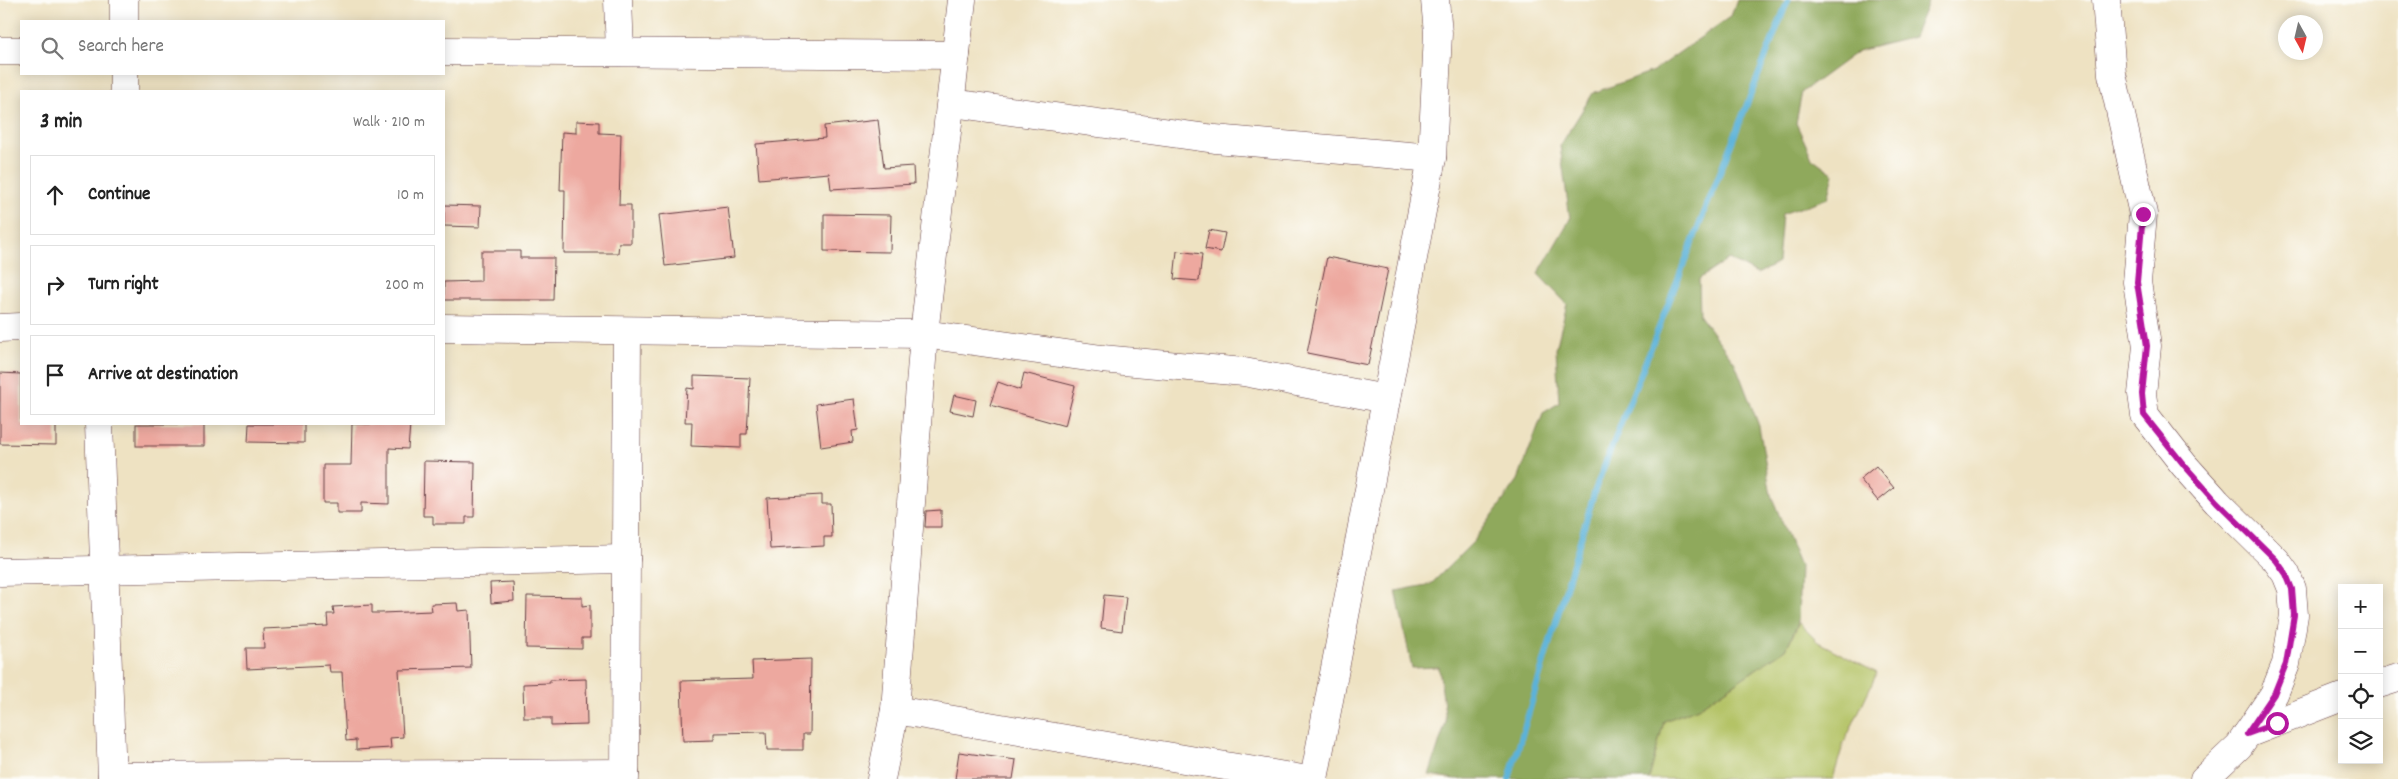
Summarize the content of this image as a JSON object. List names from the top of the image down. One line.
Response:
{"north":"bottom","page":{"search":"Search here","heading":["3 min","Walk · 210 m"],"list":[["Continue","10 m"],["Turn right","200 m"],"Arrive at destination"],"map_buttons":["+","−"]}}
